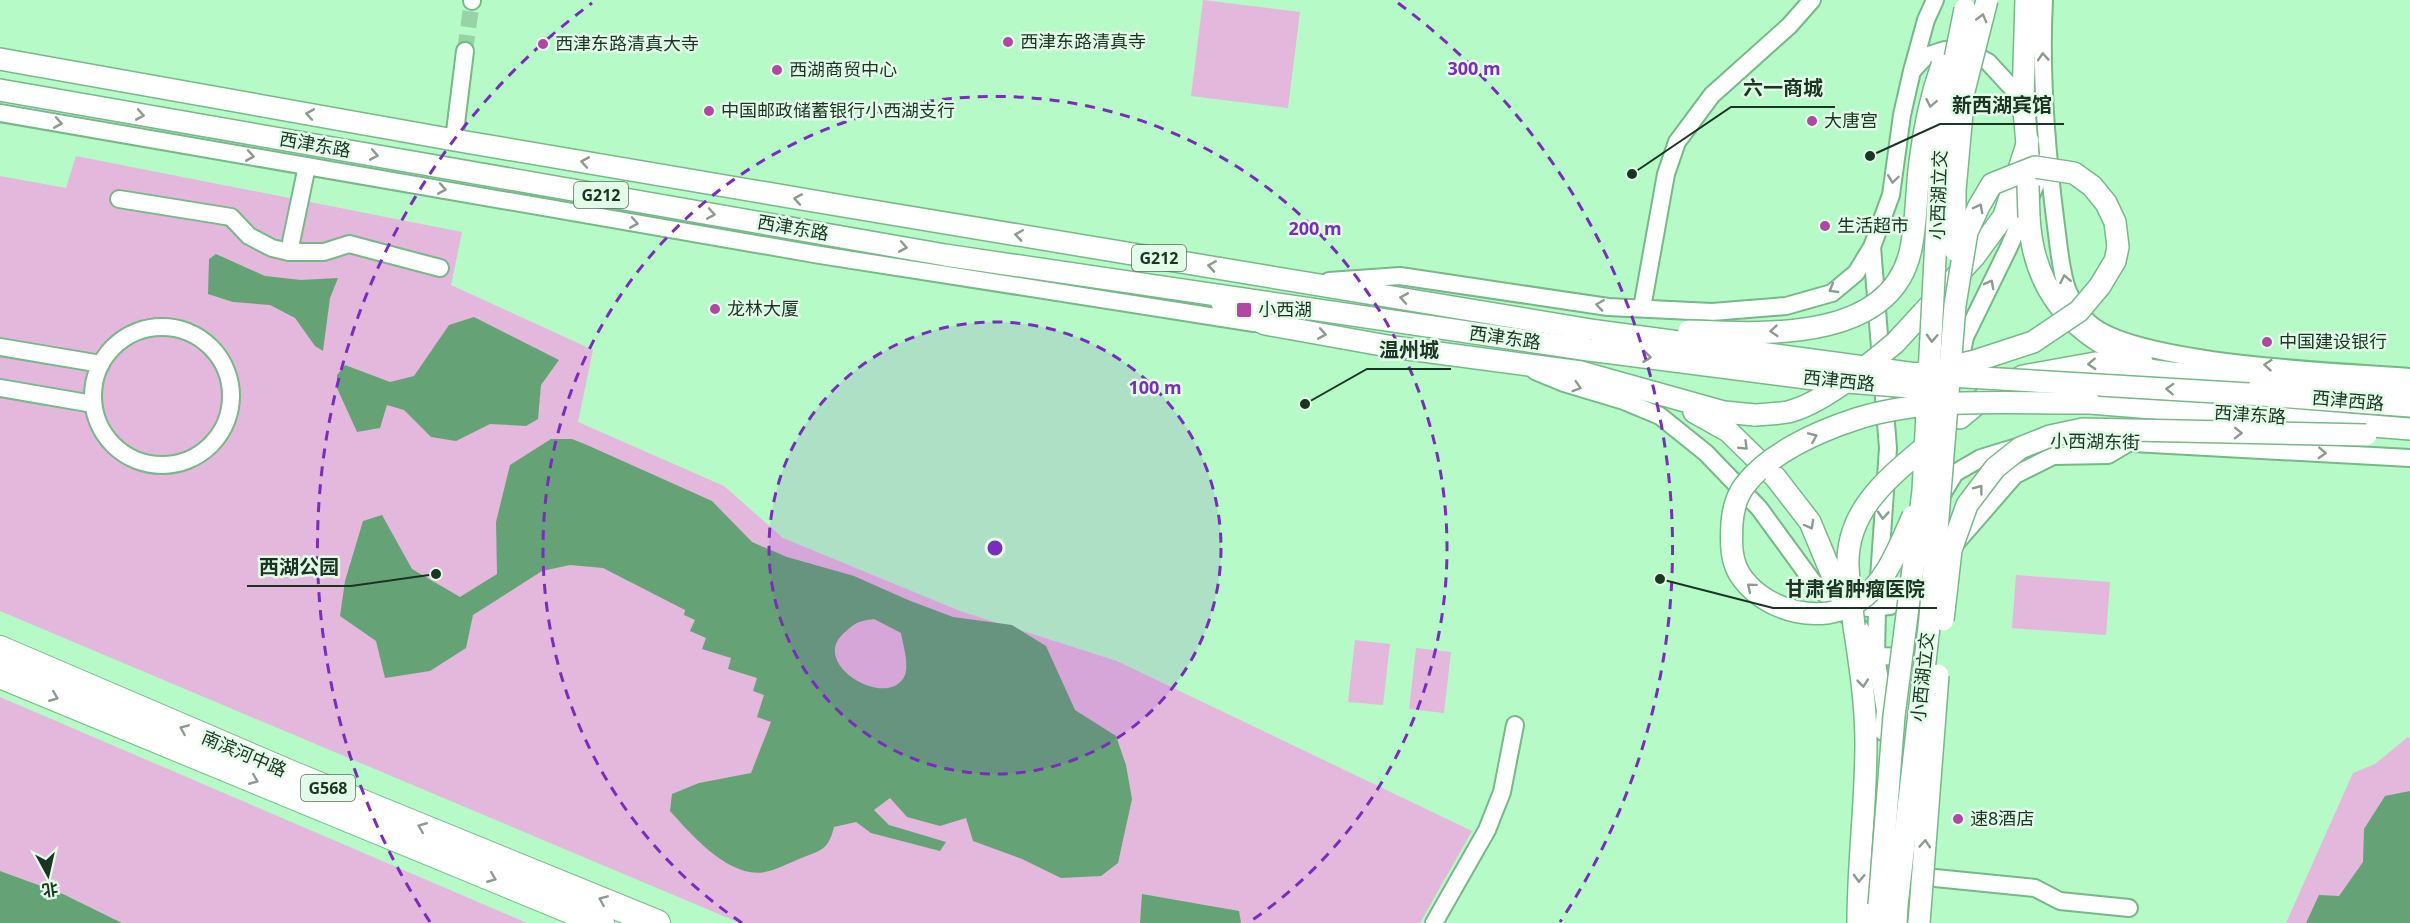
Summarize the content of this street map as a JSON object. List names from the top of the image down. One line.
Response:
{"streets":{"highway":["南滨河中路","G568"],"main road":["西津东路","G212","小西湖立交","西津西路"],"street":["小西湖东街"]},"crossings":[["西津东路","西津西路"],["小西湖立交","小西湖东街"]],"places":{"other":["西津东路清真寺","西津东路清真大寺","西湖商贸中心","中国邮政储蓄银行小西湖支行","大唐宫","新西湖宾馆","六一商城","生活超市","龙林大厦","中国建设银行","温州城","西湖公园","甘肃省肿瘤医院","速8酒店"],"transit":["小西湖"]},"north":"bottom","rings":["300 m","200 m","100 m"]}
